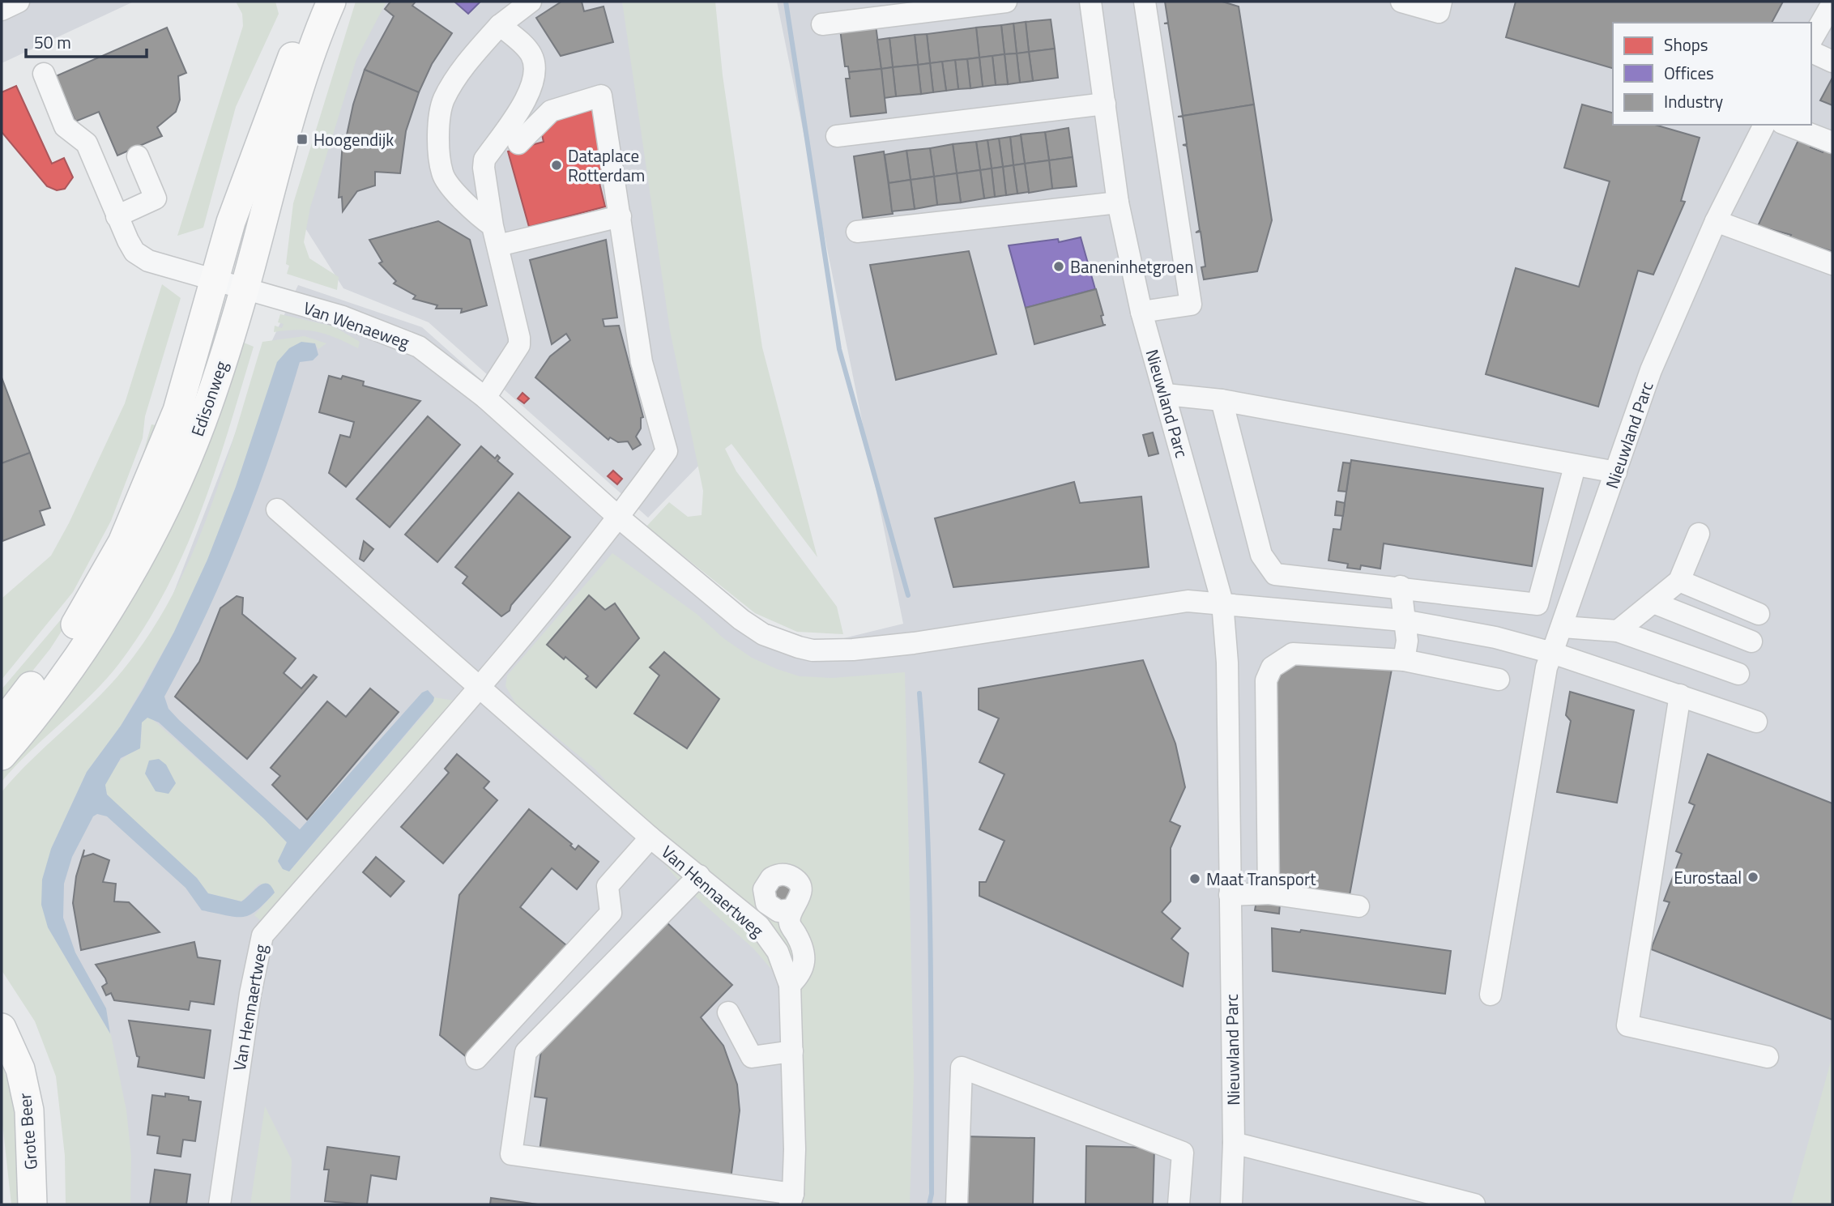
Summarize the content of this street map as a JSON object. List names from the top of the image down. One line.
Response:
{"streets":{"main road":["Edisonweg","Grote Beer"],"street":["Van Wenaeweg","Nieuwland Parc","Van Hennaertweg"]},"crossings":[["Van Wenaeweg","Edisonweg"],["Van Wenaeweg","Nieuwland Parc"],["Van Wenaeweg","Van Hennaertweg"]],"places":{"transit":["Hoogendijk"],"other":["Dataplace Rotterdam","Baneninhetgroen","Eurostaal","Maat Transport"]},"legend":["Shops","Offices","Industry"],"scale_bar":"50 m"}
